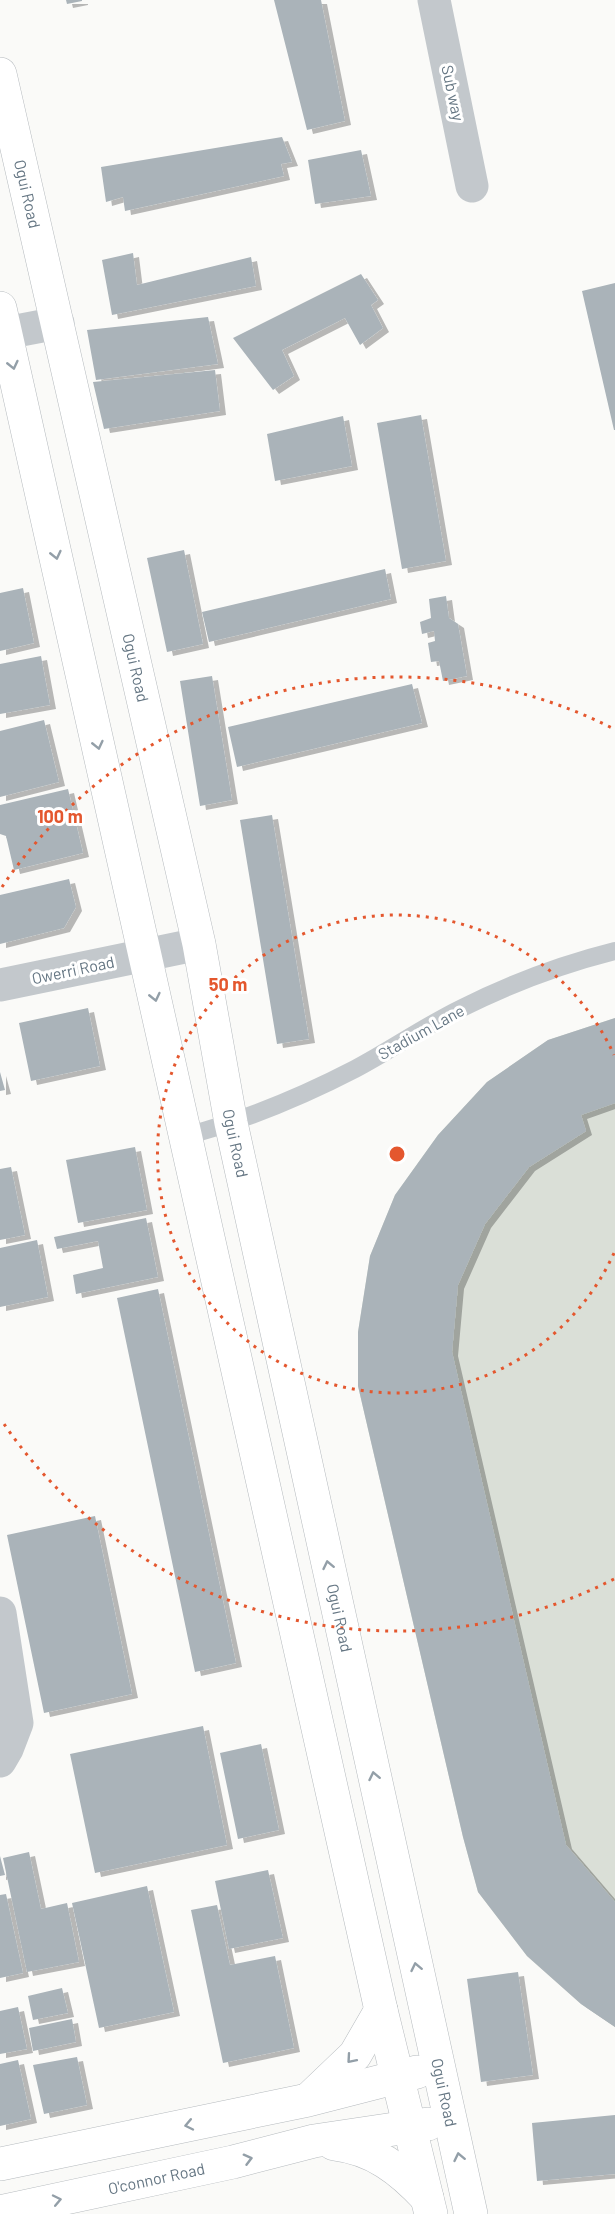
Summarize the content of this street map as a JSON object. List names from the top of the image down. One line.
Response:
{"streets":{"main road":["Ogui Road","O'connor Road"],"street":["Sub way","Owerri Road"],"lane":["Stadium Lane"]},"crossings":[["Ogui Road","Owerri Road"],["Ogui Road","Stadium Lane"],["Ogui Road","O'connor Road"]],"rings":["100 m","50 m"]}
